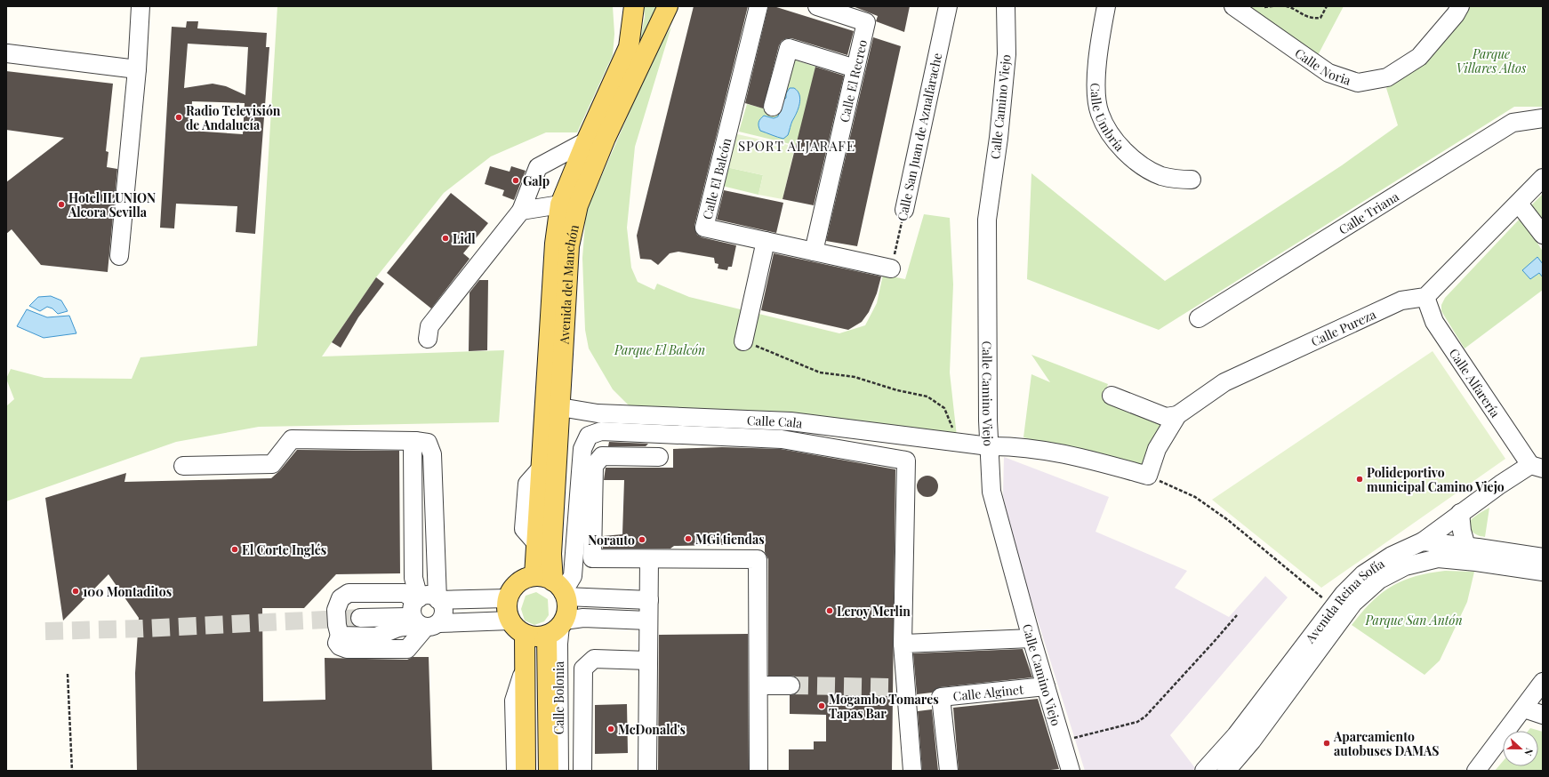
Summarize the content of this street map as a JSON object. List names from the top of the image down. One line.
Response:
{"streets":{"main road":["Avenida del Manchón"],"street":["Calle Noria","Calle El Recreo","Calle Camino Viejo","Calle Umbría","Calle San Juan de Aznalfarache","Calle El Balcón","Calle Triana","Calle Pureza","Calle Alfarería","Calle Cala","Avenida Reina Sofía","Calle Alginet","Calle Bolonia"]},"crossings":[["Calle El Recreo","Calle El Balcón"],["Calle Camino Viejo","Calle Cala"],["Calle Camino Viejo","Calle Alginet"],["Calle San Juan de Aznalfarache","Calle El Balcón"],["Avenida del Manchón","Calle Cala"],["Avenida del Manchón","Calle Bolonia"],["Calle Pureza","Calle Alfarería"],["Calle Pureza","Calle Cala"]],"districts":["SPORT ALJARAFE"],"parks":["Parque Villares Altos","Parque El Balcón","Parque San Antón"],"places":["Radio Televisión de Andalucía","Galp","Hotel ILUNION Alcora Sevilla","Lidl","Polideportivo municipal Camino Viejo","MGi tiendas","Norauto","El Corte Inglés","100 Montaditos","Leroy Merlin","Mogambo Tomares Tapas Bar","McDonald's","Aparcamiento autobuses DAMAS"],"north":"right"}
